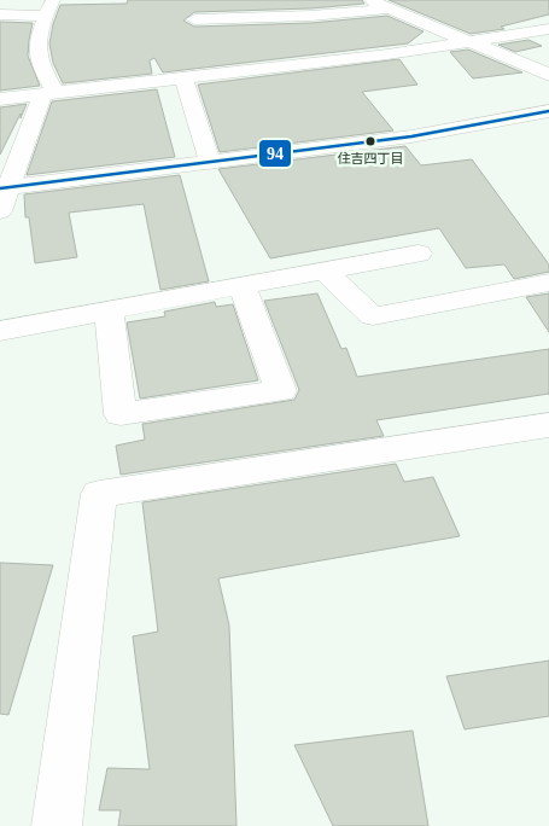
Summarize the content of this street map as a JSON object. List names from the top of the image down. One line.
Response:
{"places":["住吉四丁目"],"lines":["transit line 94"]}
